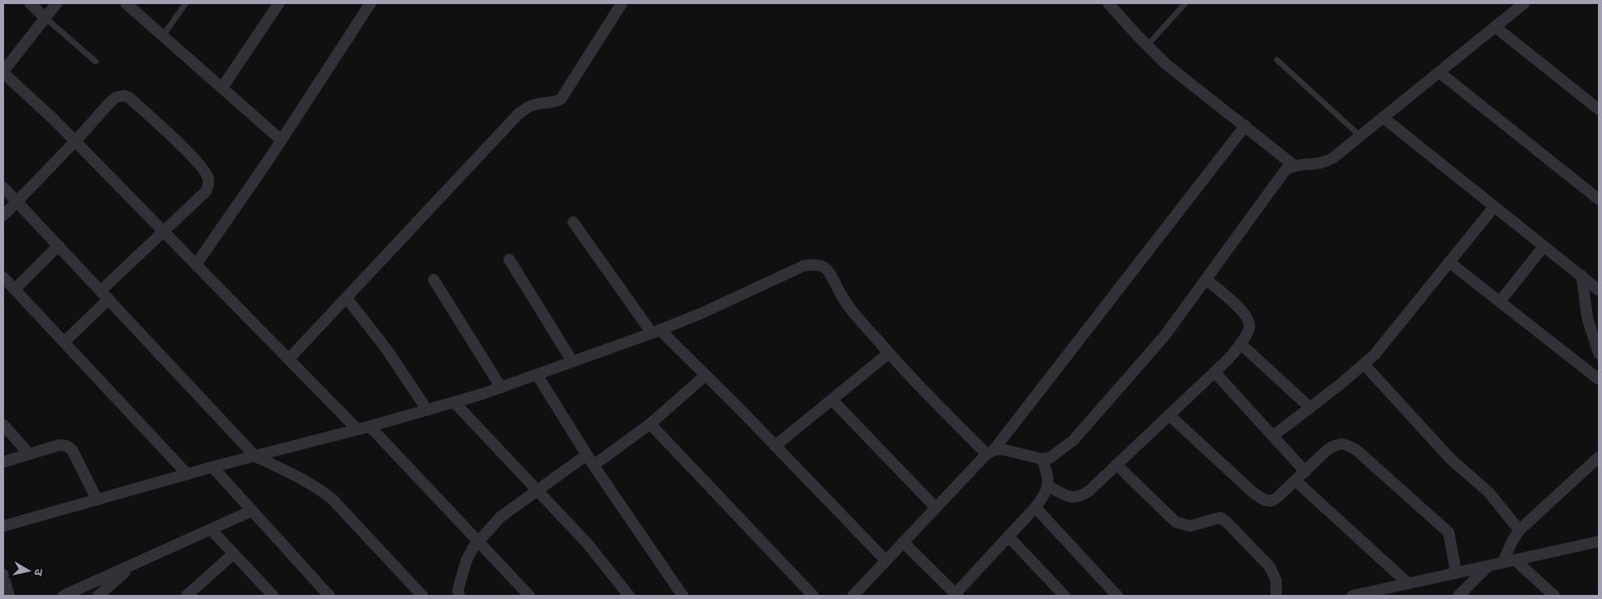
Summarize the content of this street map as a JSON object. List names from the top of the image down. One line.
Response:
{"north":"right"}
